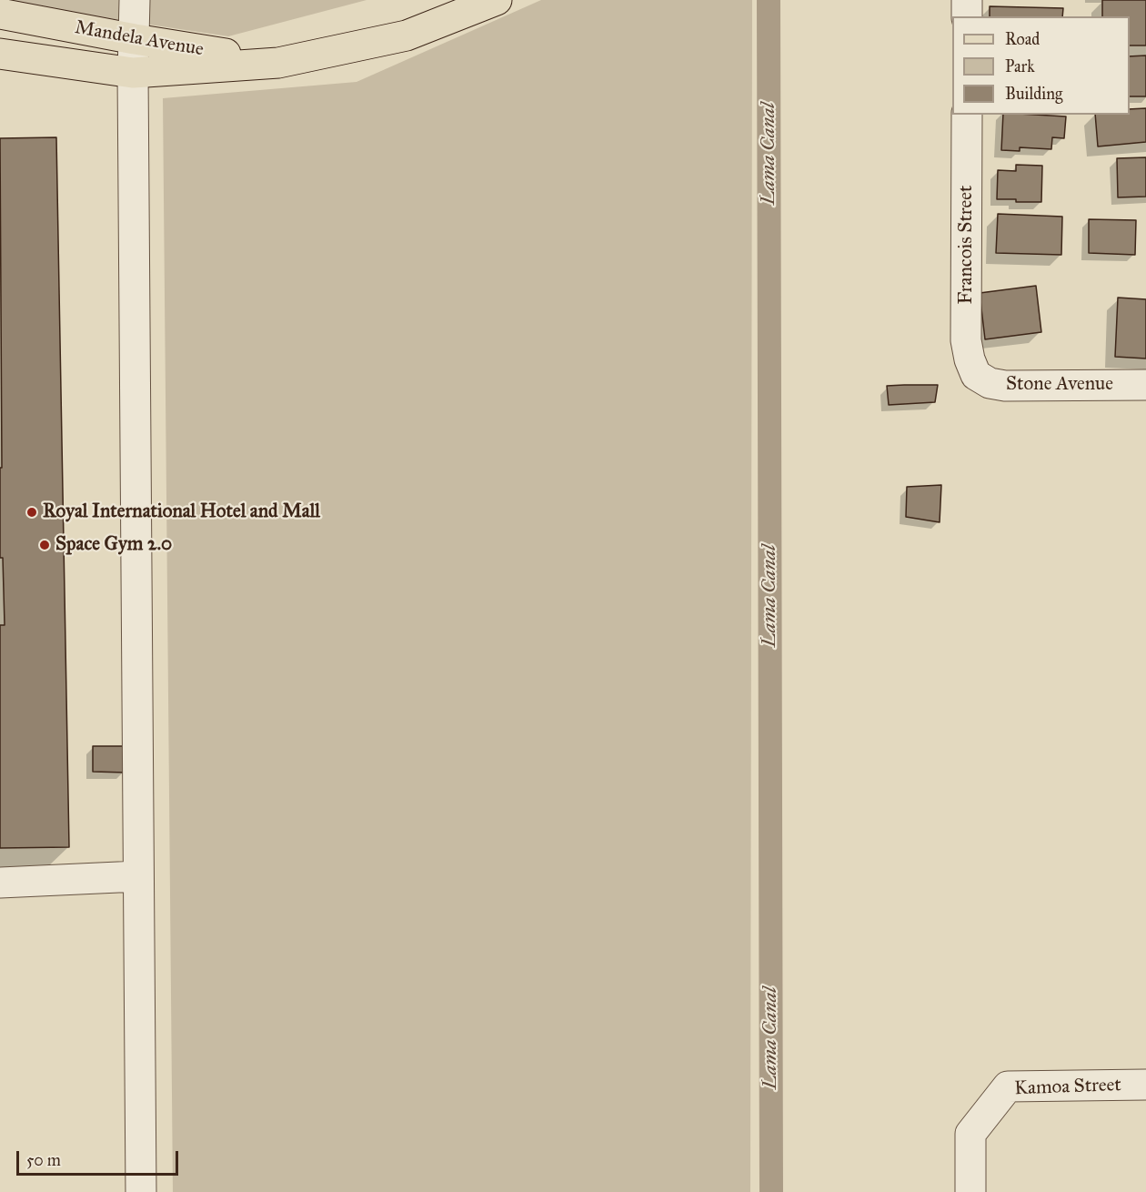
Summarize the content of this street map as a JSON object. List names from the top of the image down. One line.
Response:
{"streets":{"main road":["Mandela Avenue"],"street":["Francois Street","Stone Avenue","Kamoa Street"]},"crossings":[["Francois Street","Stone Avenue"]],"water":["Lama Canal"],"places":["Royal International Hotel and Mall","Space Gym 2.0"],"legend":["Road","Park","Building"],"scale_bar":"50 m"}
